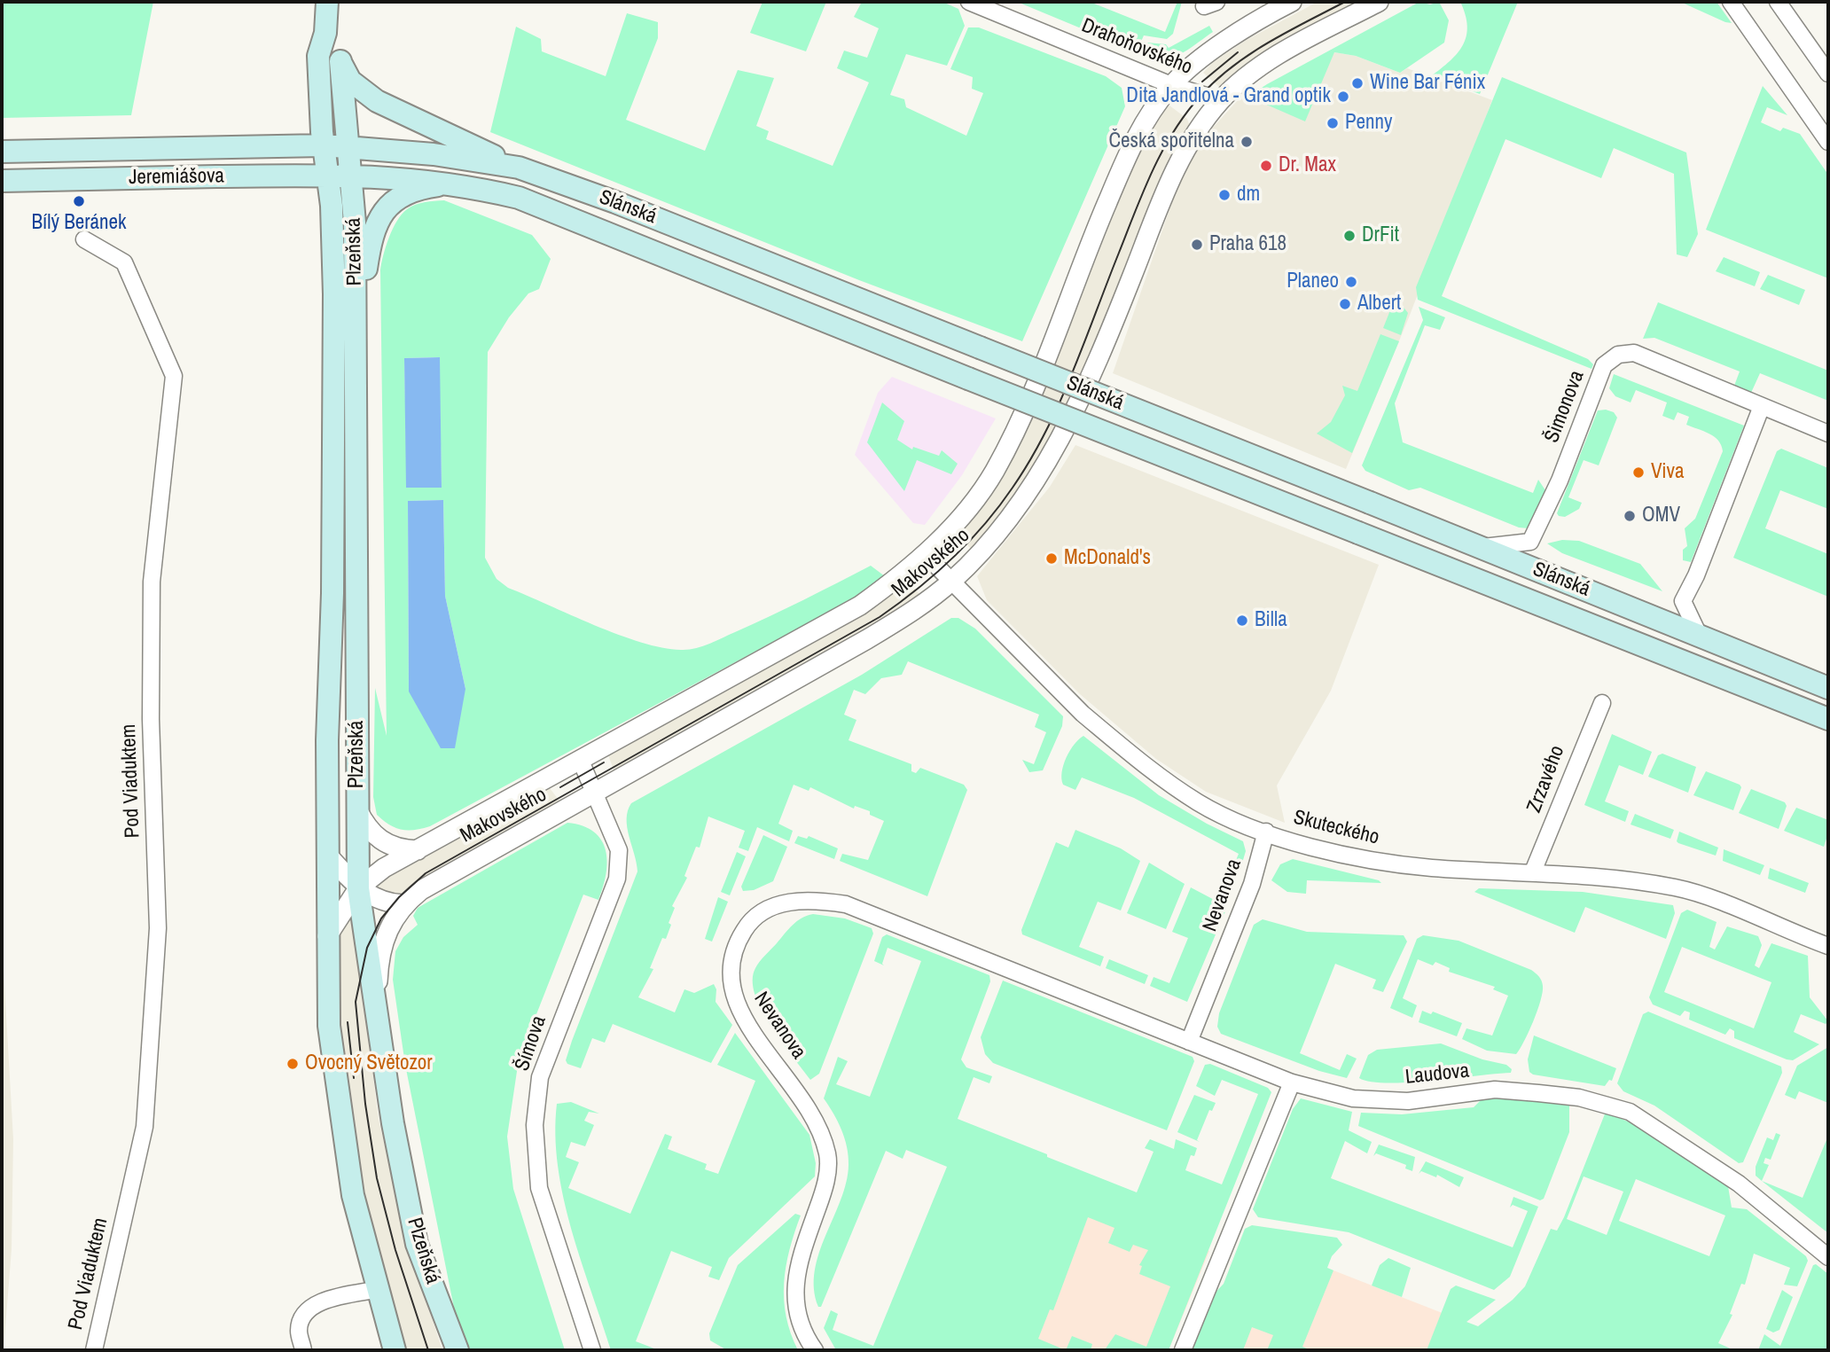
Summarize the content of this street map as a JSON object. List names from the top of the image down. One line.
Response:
{"streets":{"main road":["Jeremiášova","Slánská","Plzeňská"],"street":["Drahoňovského","Šimonova","Makovského","Zrzavého","Pod Viaduktem","Skuteckého","Nevanova","Šímova","Laudova"]},"crossings":[["Drahoňovského","Makovského"],["Jeremiášova","Slánská"],["Jeremiášova","Plzeňská"],["Slánská","Plzeňská"],["Slánská","Šimonova"],["Plzeňská","Makovského"],["Makovského","Skuteckého"],["Makovského","Šímova"],["Zrzavého","Skuteckého"],["Skuteckého","Nevanova"],["Nevanova","Laudova"]],"places":["Wine Bar Fénix","Dita Jandlová - Grand optik","Penny","Česká spořitelna","Dr. Max","dm","Bílý Beránek","DrFit","Praha 618","Planeo","Albert","Viva","OMV","McDonald's","Billa","Ovocný Světozor"]}
